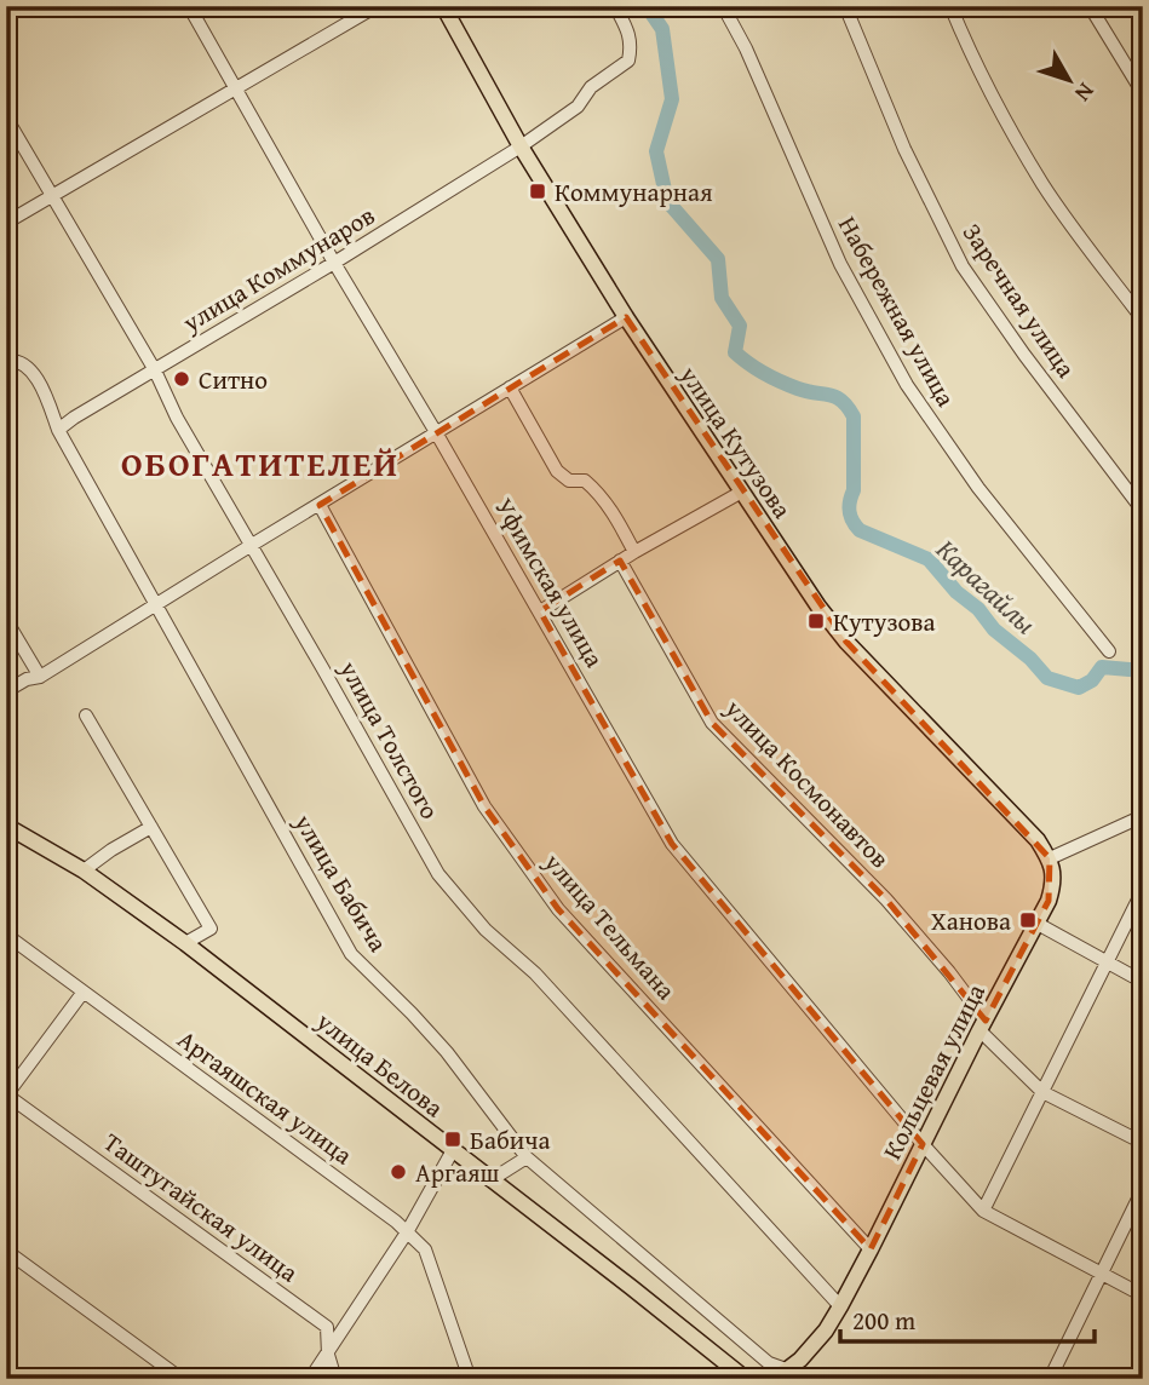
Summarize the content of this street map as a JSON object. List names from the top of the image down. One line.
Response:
{"streets":{"main road":["улица Кутузова","улица Белова","Кольцевая улица"],"street":["улица Коммунаров","Заречная улица","Набережная улица","Уфимская улица","улица Толстого","улица Космонавтов","улица Бабича","улица Тельмана","Аргаяшская улица","Таштугайская улица"]},"crossings":[["улица Коммунаров","улица Кутузова"],["улица Коммунаров","Уфимская улица"],["улица Коммунаров","улица Толстого"],["улица Коммунаров","улица Бабича"],["улица Кутузова","Кольцевая улица"],["Уфимская улица","Кольцевая улица"],["улица Толстого","Кольцевая улица"],["улица Космонавтов","Кольцевая улица"],["улица Бабича","Кольцевая улица"],["улица Тельмана","Кольцевая улица"]],"districts":["ОБОГАТИТЕЛЕЙ"],"water":["Карагайлы"],"places":{"transit":["Коммунарная","Кутузова","Ханова","Бабича"],"other":["Ситно","Аргаяш"]},"scale_bar":"200 m","north":"bottom right"}
